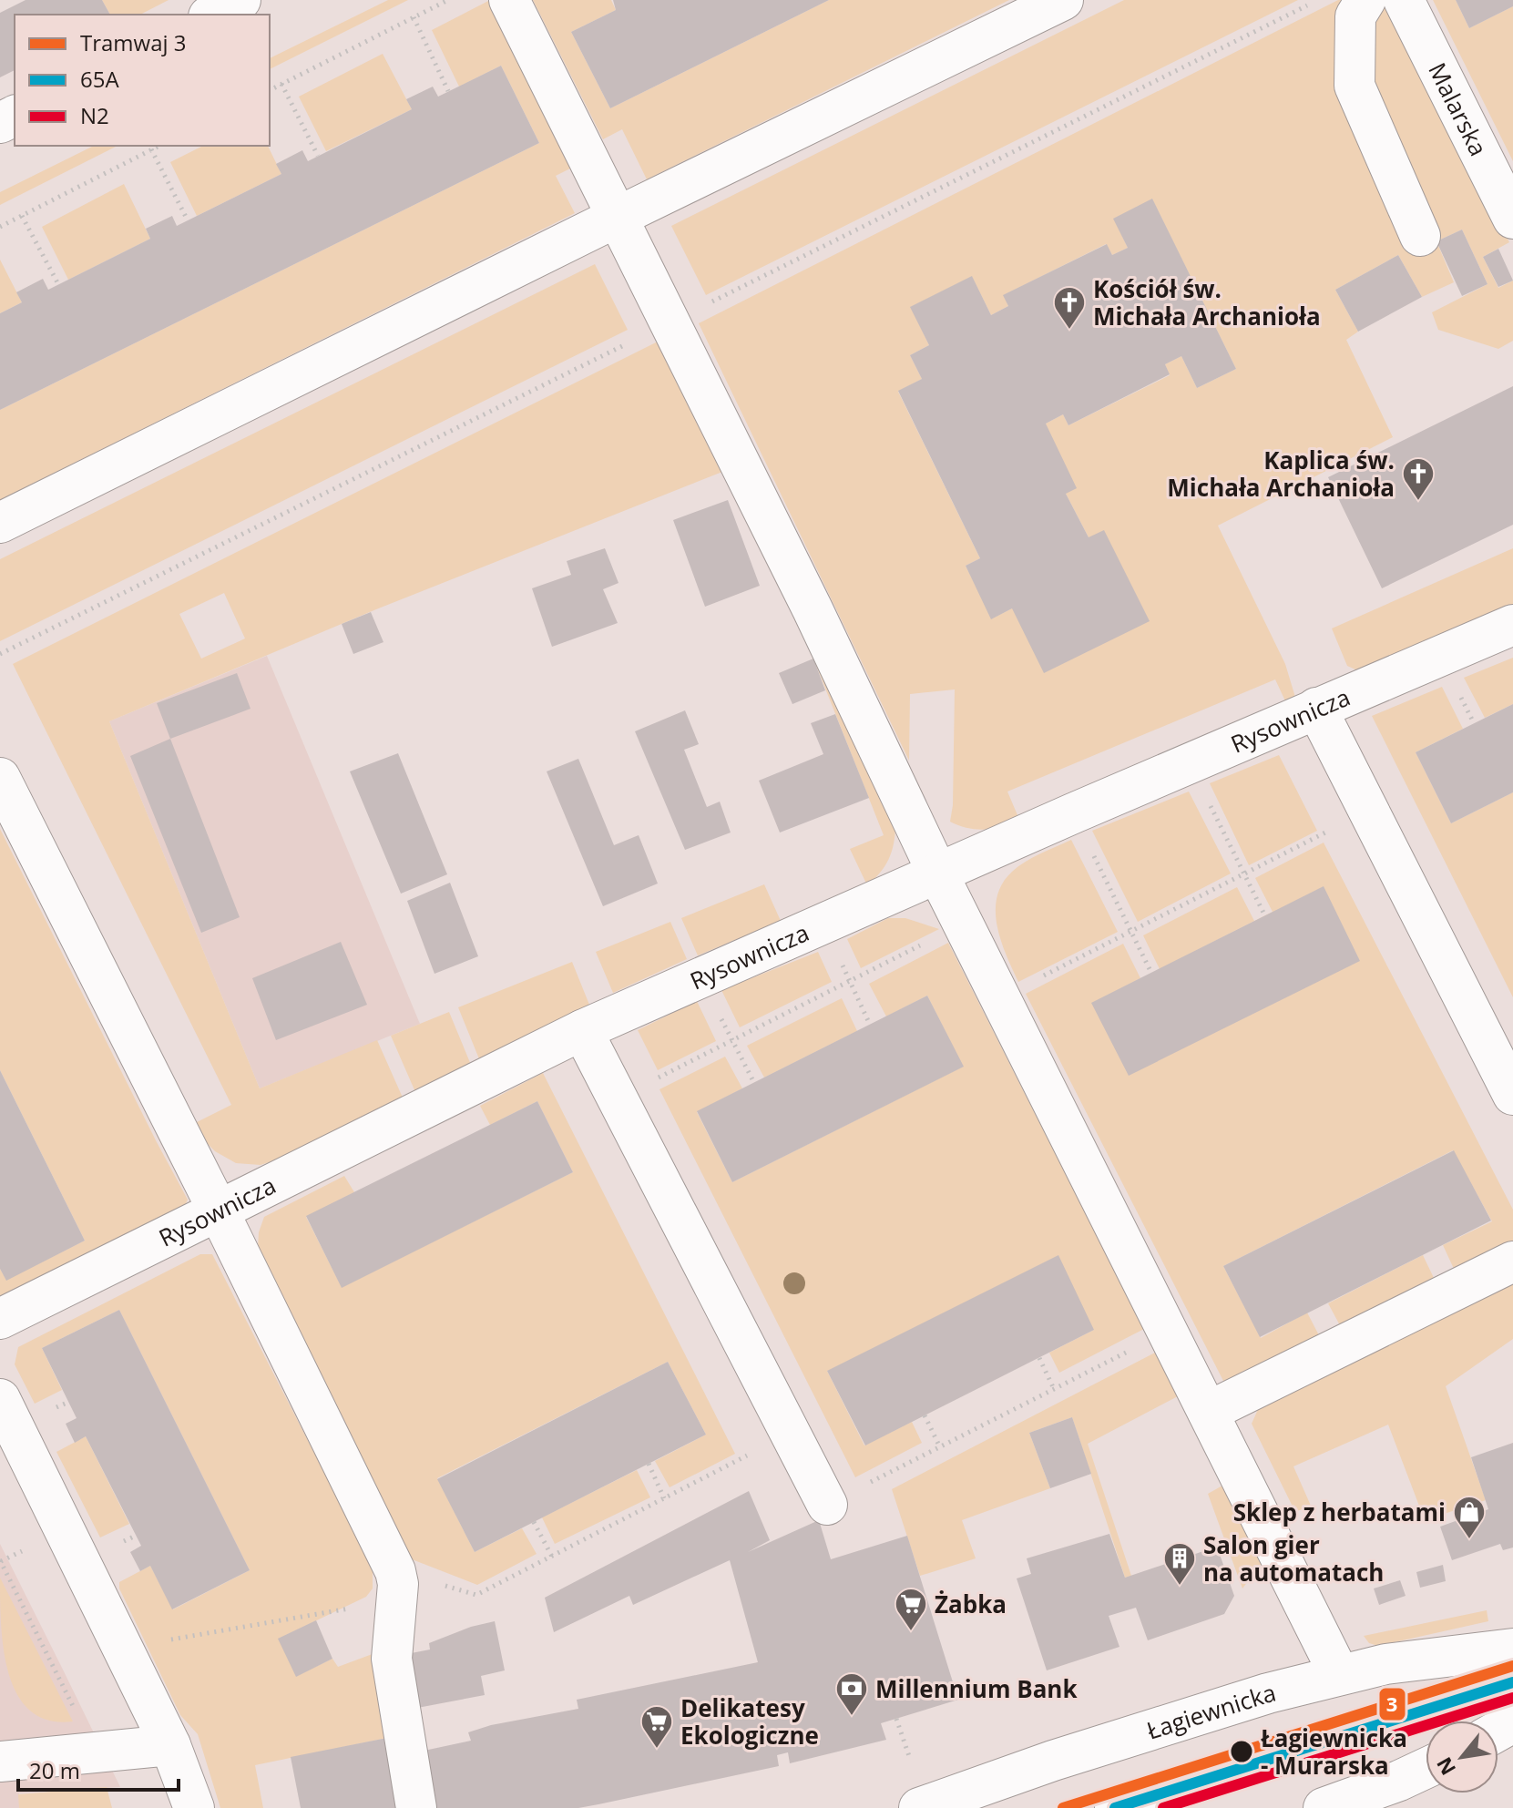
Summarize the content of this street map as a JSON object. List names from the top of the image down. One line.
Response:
{"streets":{"street":["Malarska","Rysownicza","Łagiewnicka"]},"places":{"church":["Kościół św. Michała Archanioła","Kaplica św. Michała Archanioła"],"shop":["Sklep z herbatami"],"building":["Salon gier na automatach"],"supermarket":["Żabka","Delikatesy Ekologiczne"],"bank":["Millennium Bank"],"other":["Łagiewnicka - Murarska"]},"lines":["tram line 3","transit line 65A","transit line N2"],"legend":["Tramwaj 3","65A","N2"],"scale_bar":"20 m","north":"bottom left"}
